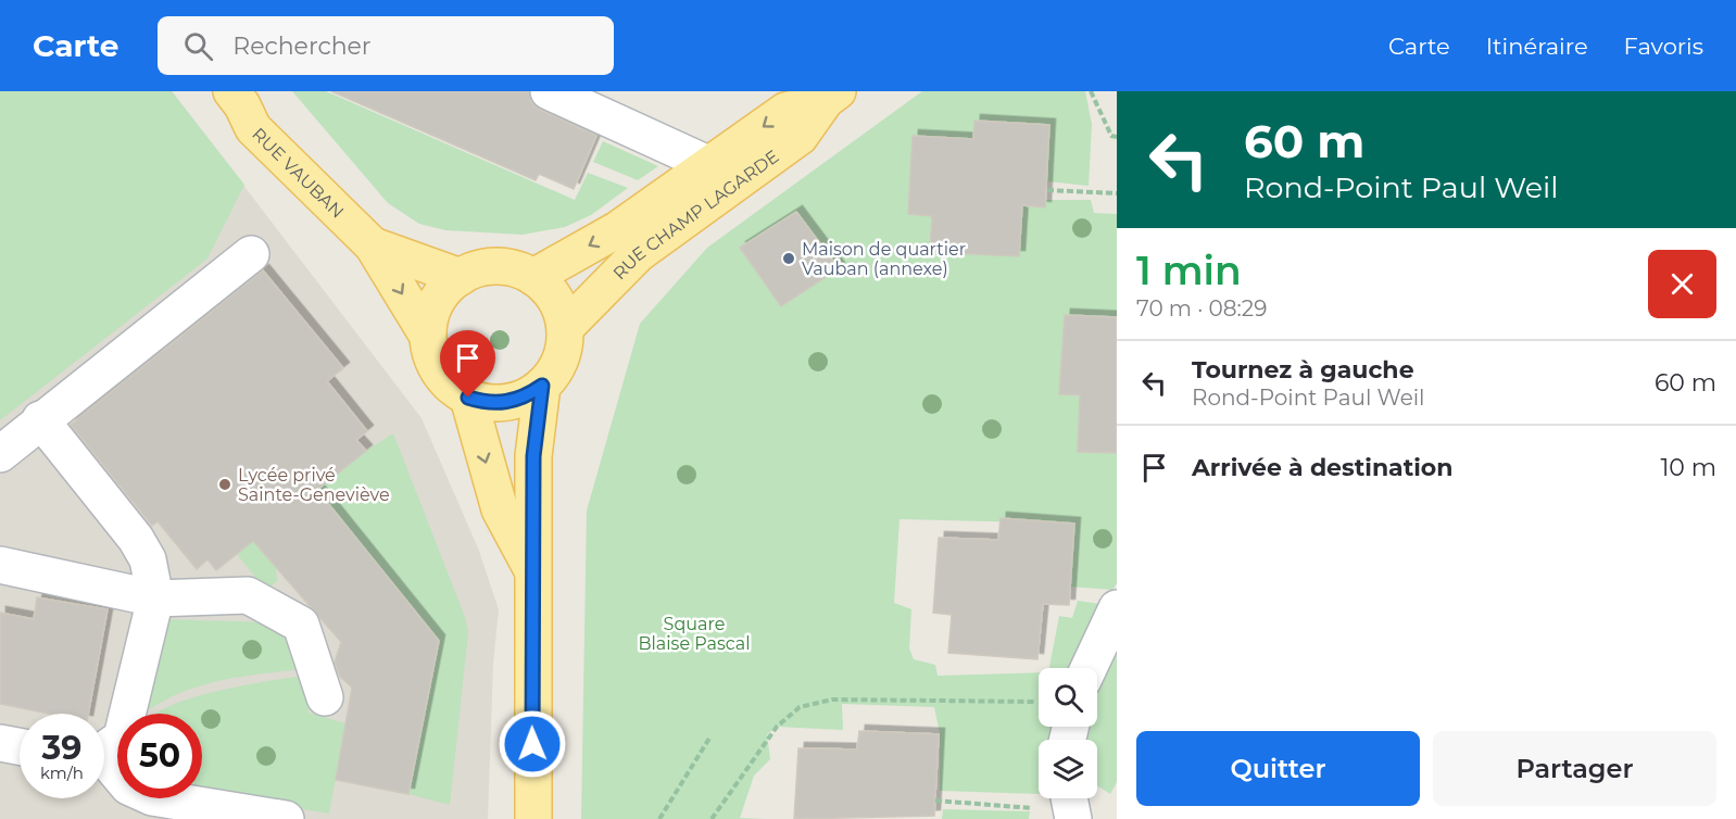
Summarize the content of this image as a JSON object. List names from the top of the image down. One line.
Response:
{"streets":{"main road":["RUE VAUBAN","RUE CHAMP LAGARDE"]},"crossings":[["RUE VAUBAN","RUE CHAMP LAGARDE"]],"parks":["Square Blaise Pascal"],"places":["Maison de quartier Vauban (annexe)","Lycée privé Sainte-Geneviève"],"page":{"header":"Carte","search":"Rechercher","nav":["Carte","Itinéraire","Favoris"],"turn":["60 m","Rond-Point Paul Weil"],"heading":["1 min","70 m · 08:29"],"list":[{"name":"Tournez à gauche","note":"Rond-Point Paul Weil","value":"60 m"},{"name":"Arrivée à destination","value":"10 m"}],"speed":"39 km/h","limit":"50","buttons":["Quitter","Partager"]}}
